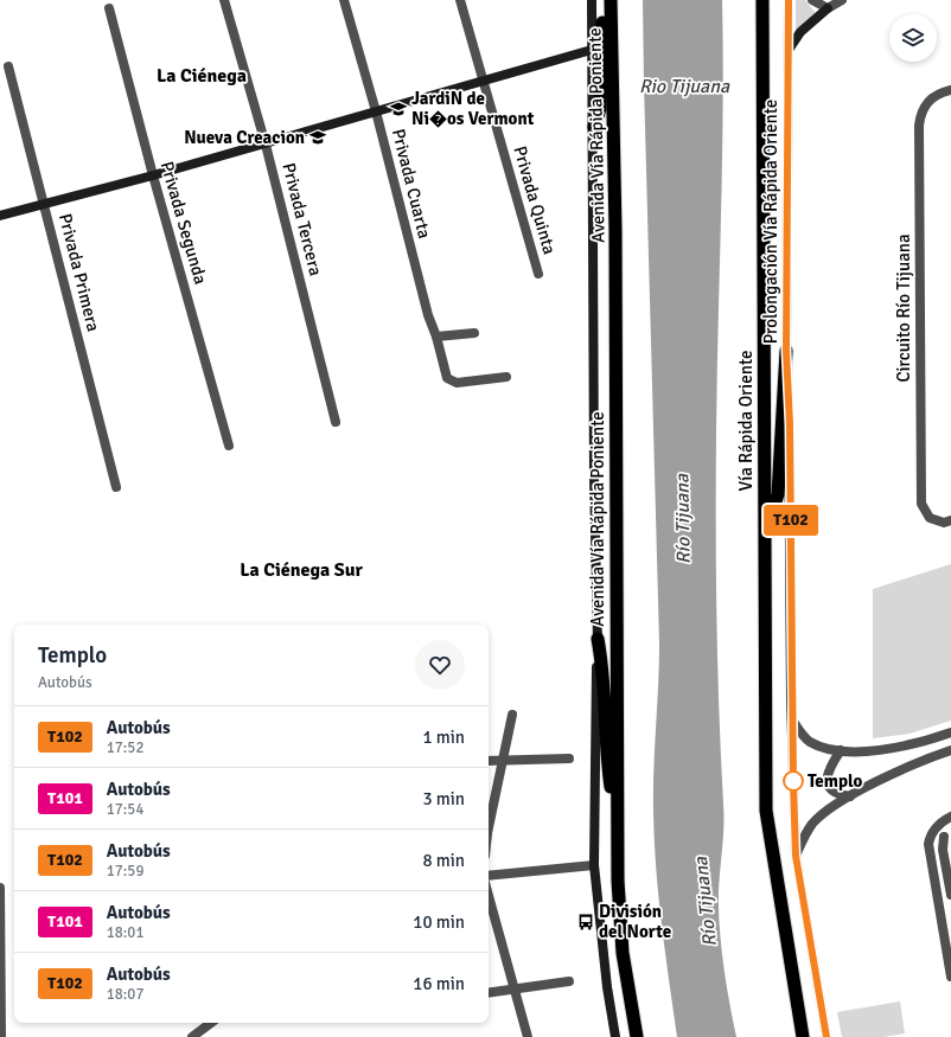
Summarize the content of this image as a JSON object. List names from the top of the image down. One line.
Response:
{"streets":{"highway":["Avenida Vía Rápida Poniente","Vía Rápida Oriente"],"main road":["Prolongación Vía Rápida Oriente"],"street":["Privada Cuarta","Privada Quinta","Privada Tercera","Privada Segunda","Privada Primera","Circuito Río Tijuana"]},"districts":["La Ciénega","La Ciénega Sur"],"water":["Rio Tijuana","Río Tijuana"],"places":{"school or university":["JardiN de Ni�os Vermont","Nueva Creacion"],"other":["Templo"],"bus stop":["División del Norte"]},"lines":["bus line T102"],"page":{"on_map":"T102","heading":["Templo","Autobús"],"list":[{"mark":"T102","name":"Autobús","note":"17:52","value":"1 min"},{"mark":"T101","name":"Autobús","note":"17:54","value":"3 min"},{"mark":"T102","name":"Autobús","note":"17:59","value":"8 min"},{"mark":"T101","name":"Autobús","note":"18:01","value":"10 min"},{"mark":"T102","name":"Autobús","note":"18:07","value":"16 min"}]}}
